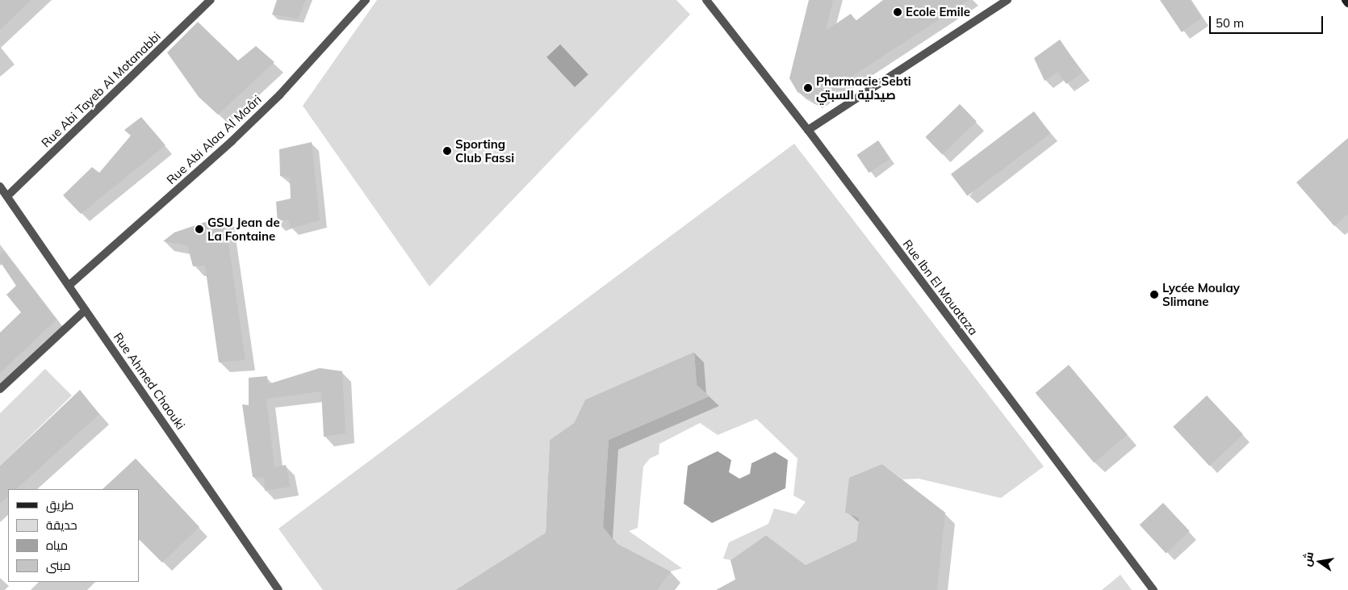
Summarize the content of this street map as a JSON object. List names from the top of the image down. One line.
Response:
{"streets":{"street":["Rue Abi Tayeb Al Motanabbi","Rue Abi Alaa Al Maâri","Rue Ibn El Mouataza","Rue Ahmed Chaouki"]},"crossings":[["Rue Abi Tayeb Al Motanabbi","Rue Ahmed Chaouki"],["Rue Abi Alaa Al Maâri","Rue Ahmed Chaouki"]],"places":["Ecole Emile","Pharmacie Sebti صيدلية السبتي","Sporting Club Fassi","GSU Jean de La Fontaine","Lycée Moulay Slimane"],"legend":["طريق","حديقة","مياه","مبنى"],"scale_bar":"50 m","north":"left"}
